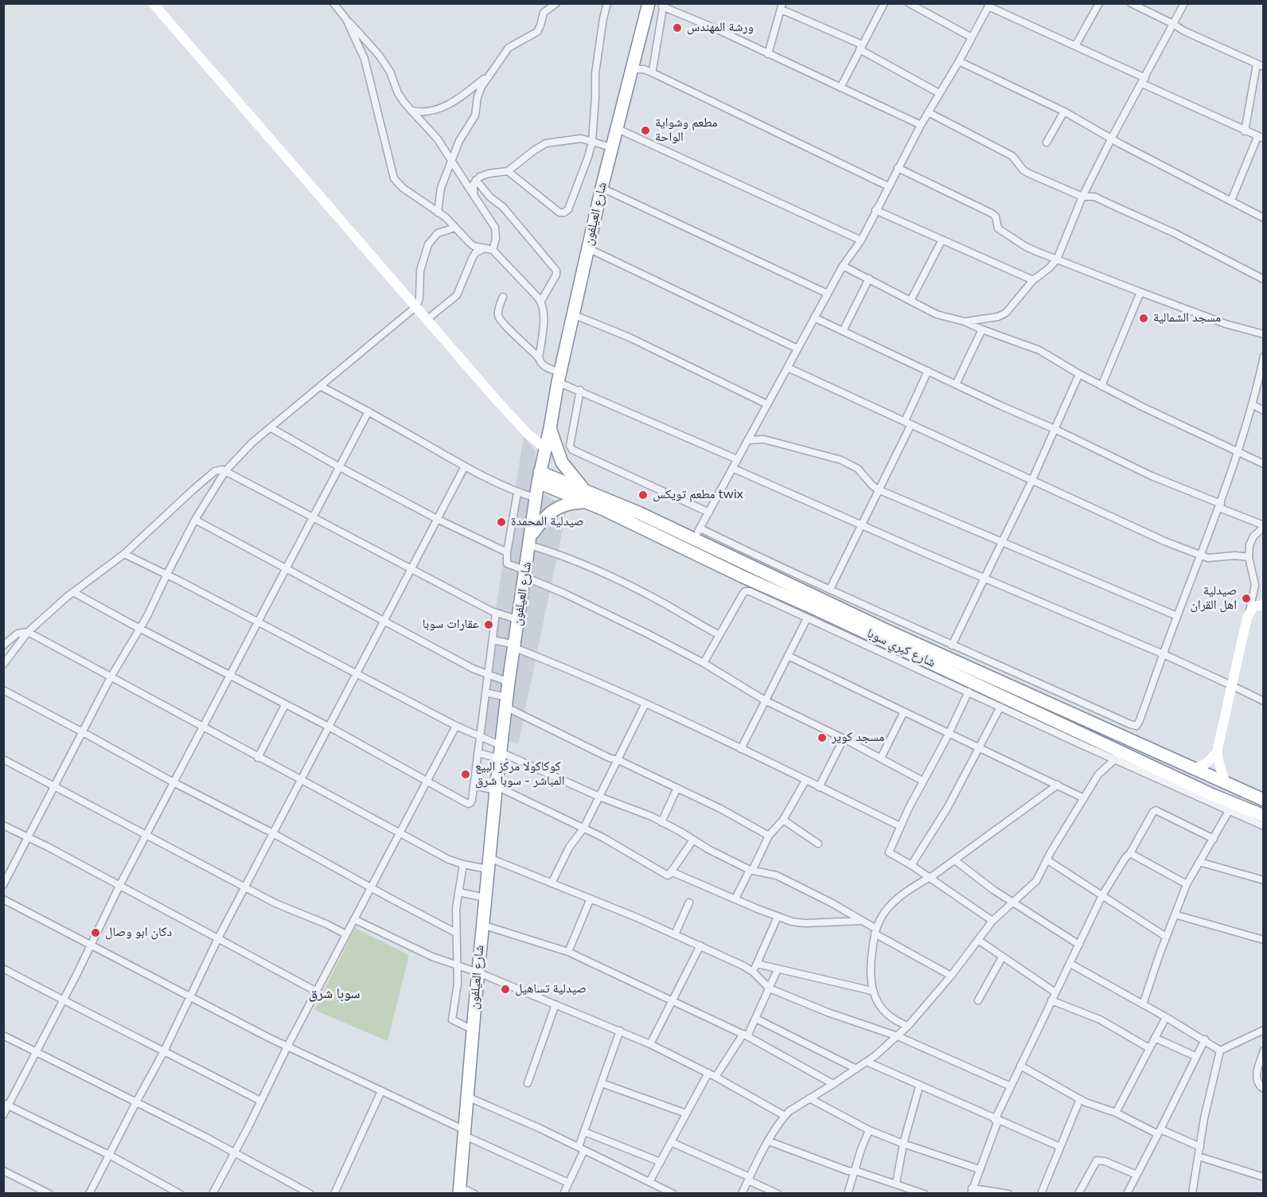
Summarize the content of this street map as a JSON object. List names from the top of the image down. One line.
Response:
{"streets":{"highway":["شارع العيلفون","شارع كبري سوبا"]},"crossings":[["شارع العيلفون","شارع كبري سوبا"]],"districts":["سوبا شرق"],"places":["ورشة المهندس","مطعم وشواية الواحة","مسجد الشمالية","مطعم تويكس twix","صيدلية المحمدة","صيدلية اهل القران","عقارات سوبا","مسجد كوير","كوكاكولا مركز البيع المباشر - سوبا شرق","دكان ابو وصال","صيدلية تساهيل"]}
